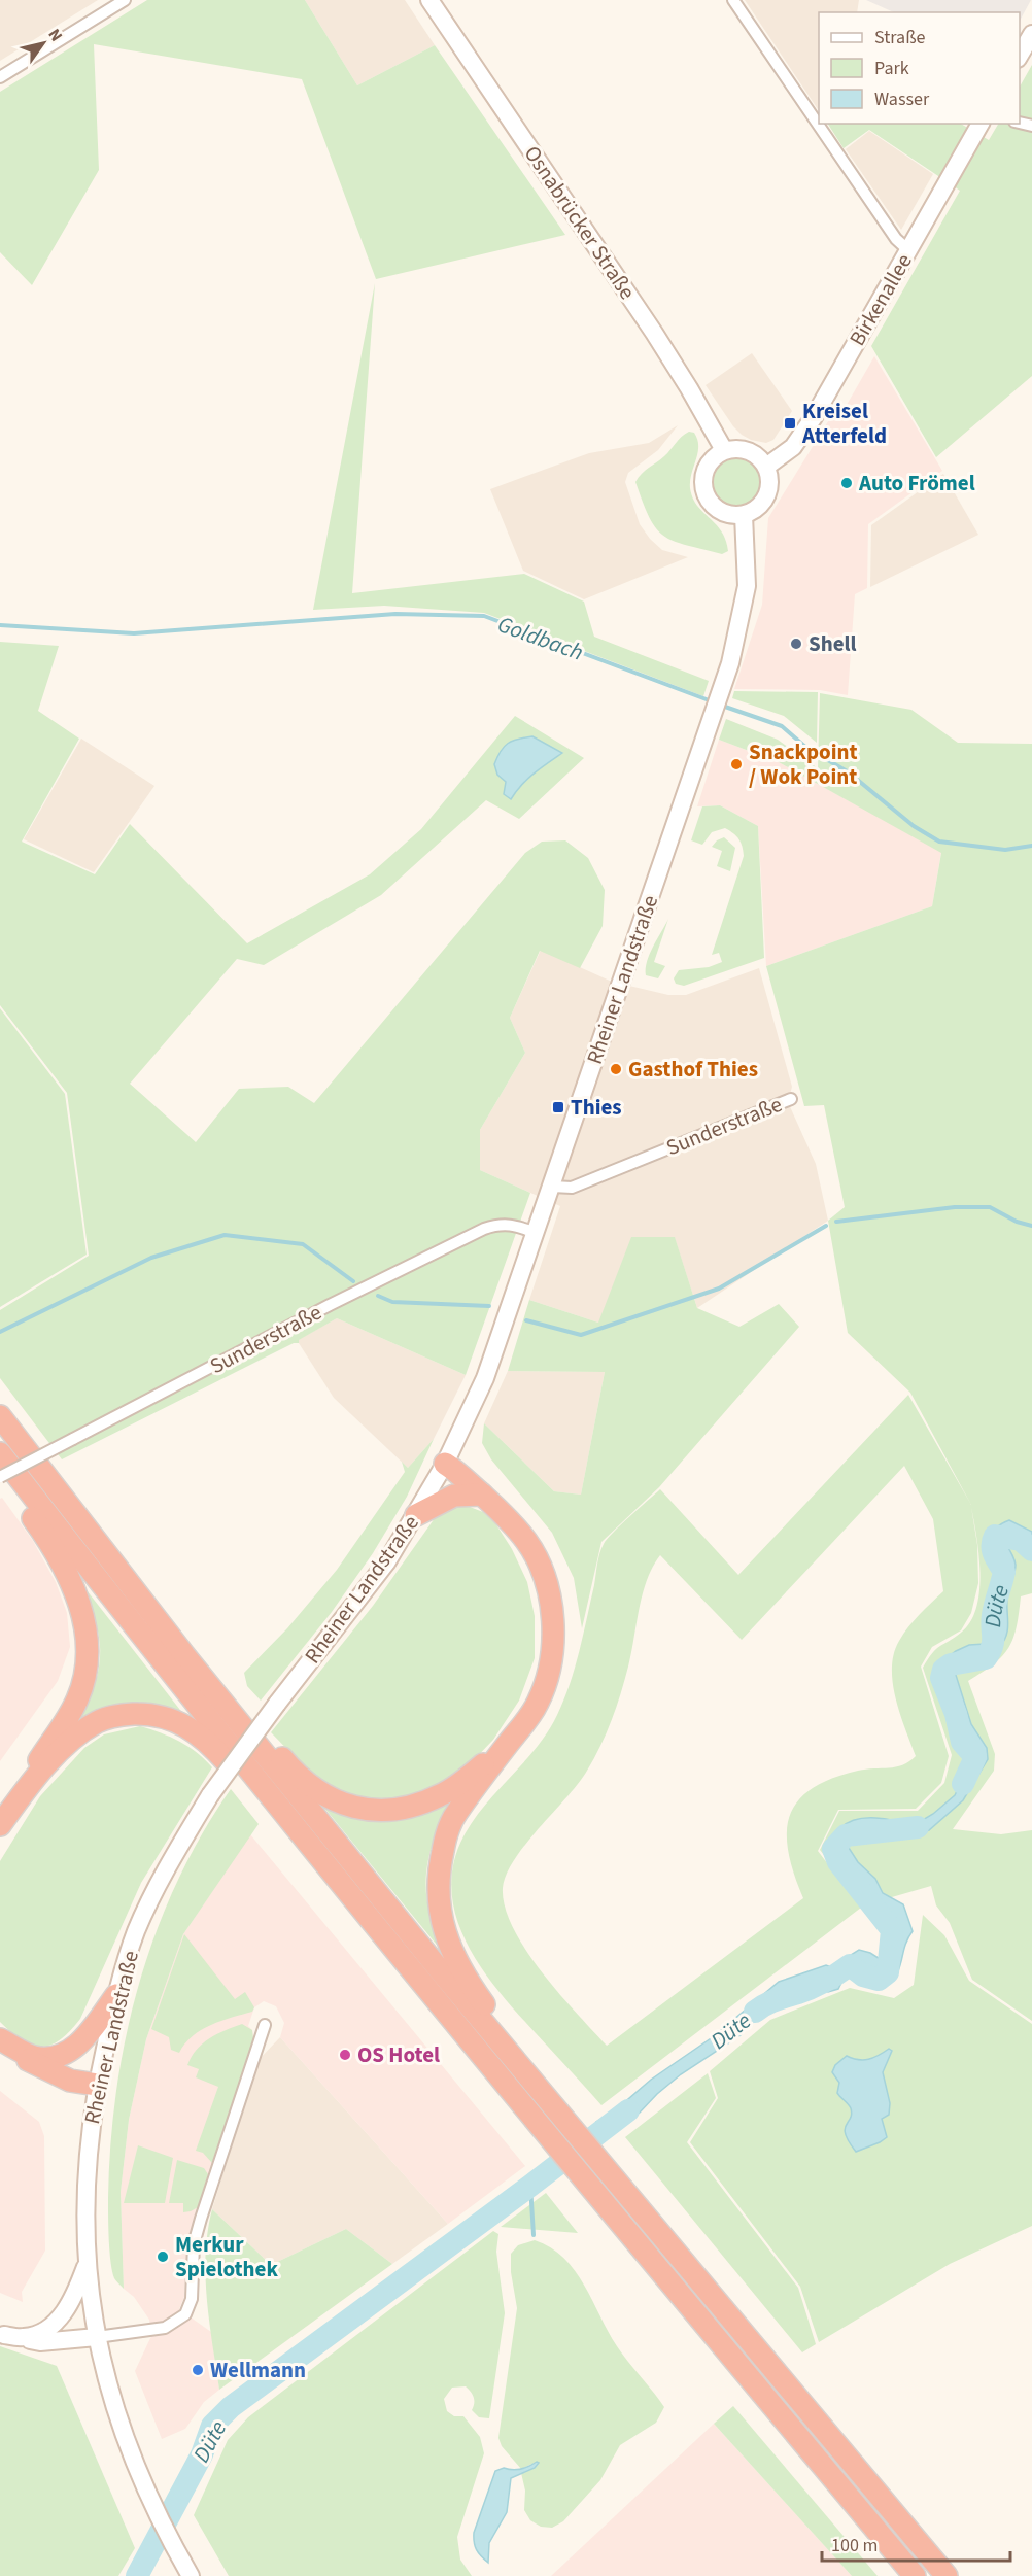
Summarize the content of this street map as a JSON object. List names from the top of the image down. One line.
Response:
{"streets":{"main road":["Osnabrücker Straße","Birkenallee","Rheiner Landstraße"],"street":["Sunderstraße"]},"crossings":[["Osnabrücker Straße","Birkenallee"],["Osnabrücker Straße","Rheiner Landstraße"],["Birkenallee","Rheiner Landstraße"],["Rheiner Landstraße","Sunderstraße"]],"water":["Goldbach","Düte"],"places":{"transit":["Kreisel Atterfeld","Thies"],"other":["Auto Frömel","Shell","Snackpoint / Wok Point","Gasthof Thies","OS Hotel","Merkur Spielothek","Wellmann"]},"legend":["Straße","Park","Wasser"],"scale_bar":"100 m","north":"top right"}
